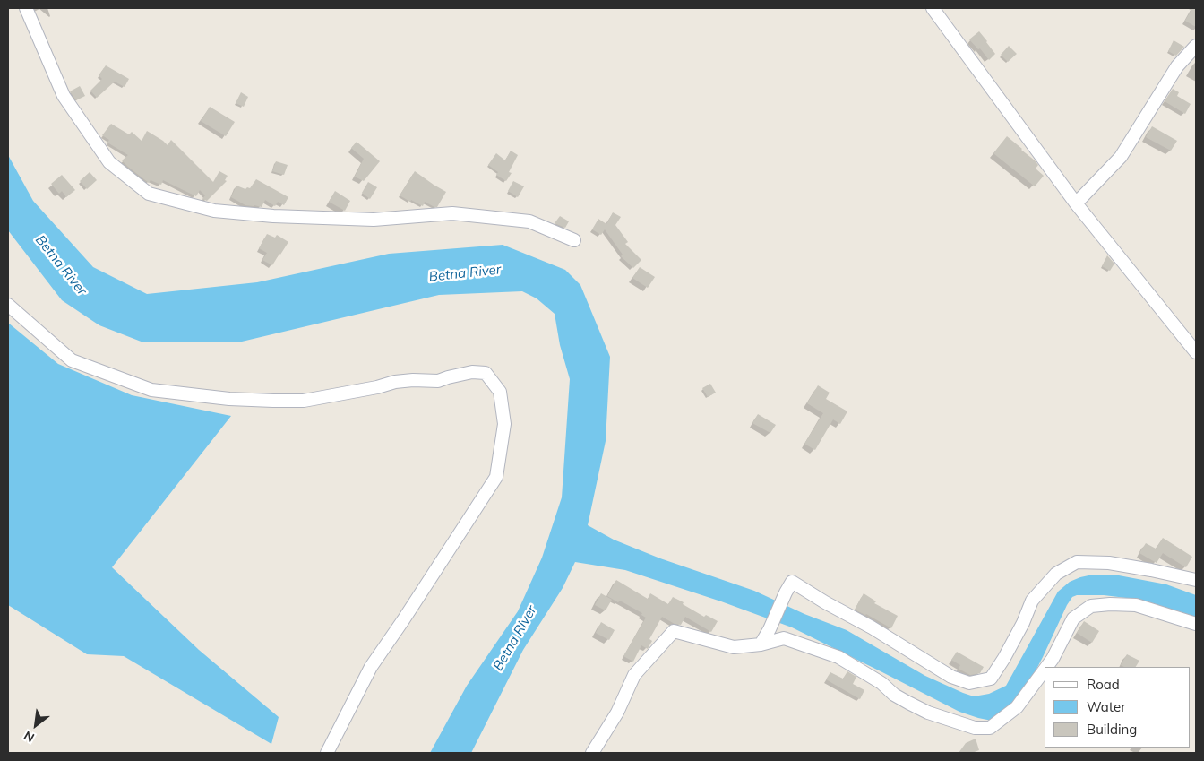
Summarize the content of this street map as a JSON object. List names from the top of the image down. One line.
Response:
{"water":["Betna River"],"legend":["Road","Water","Building"],"north":"bottom left"}
